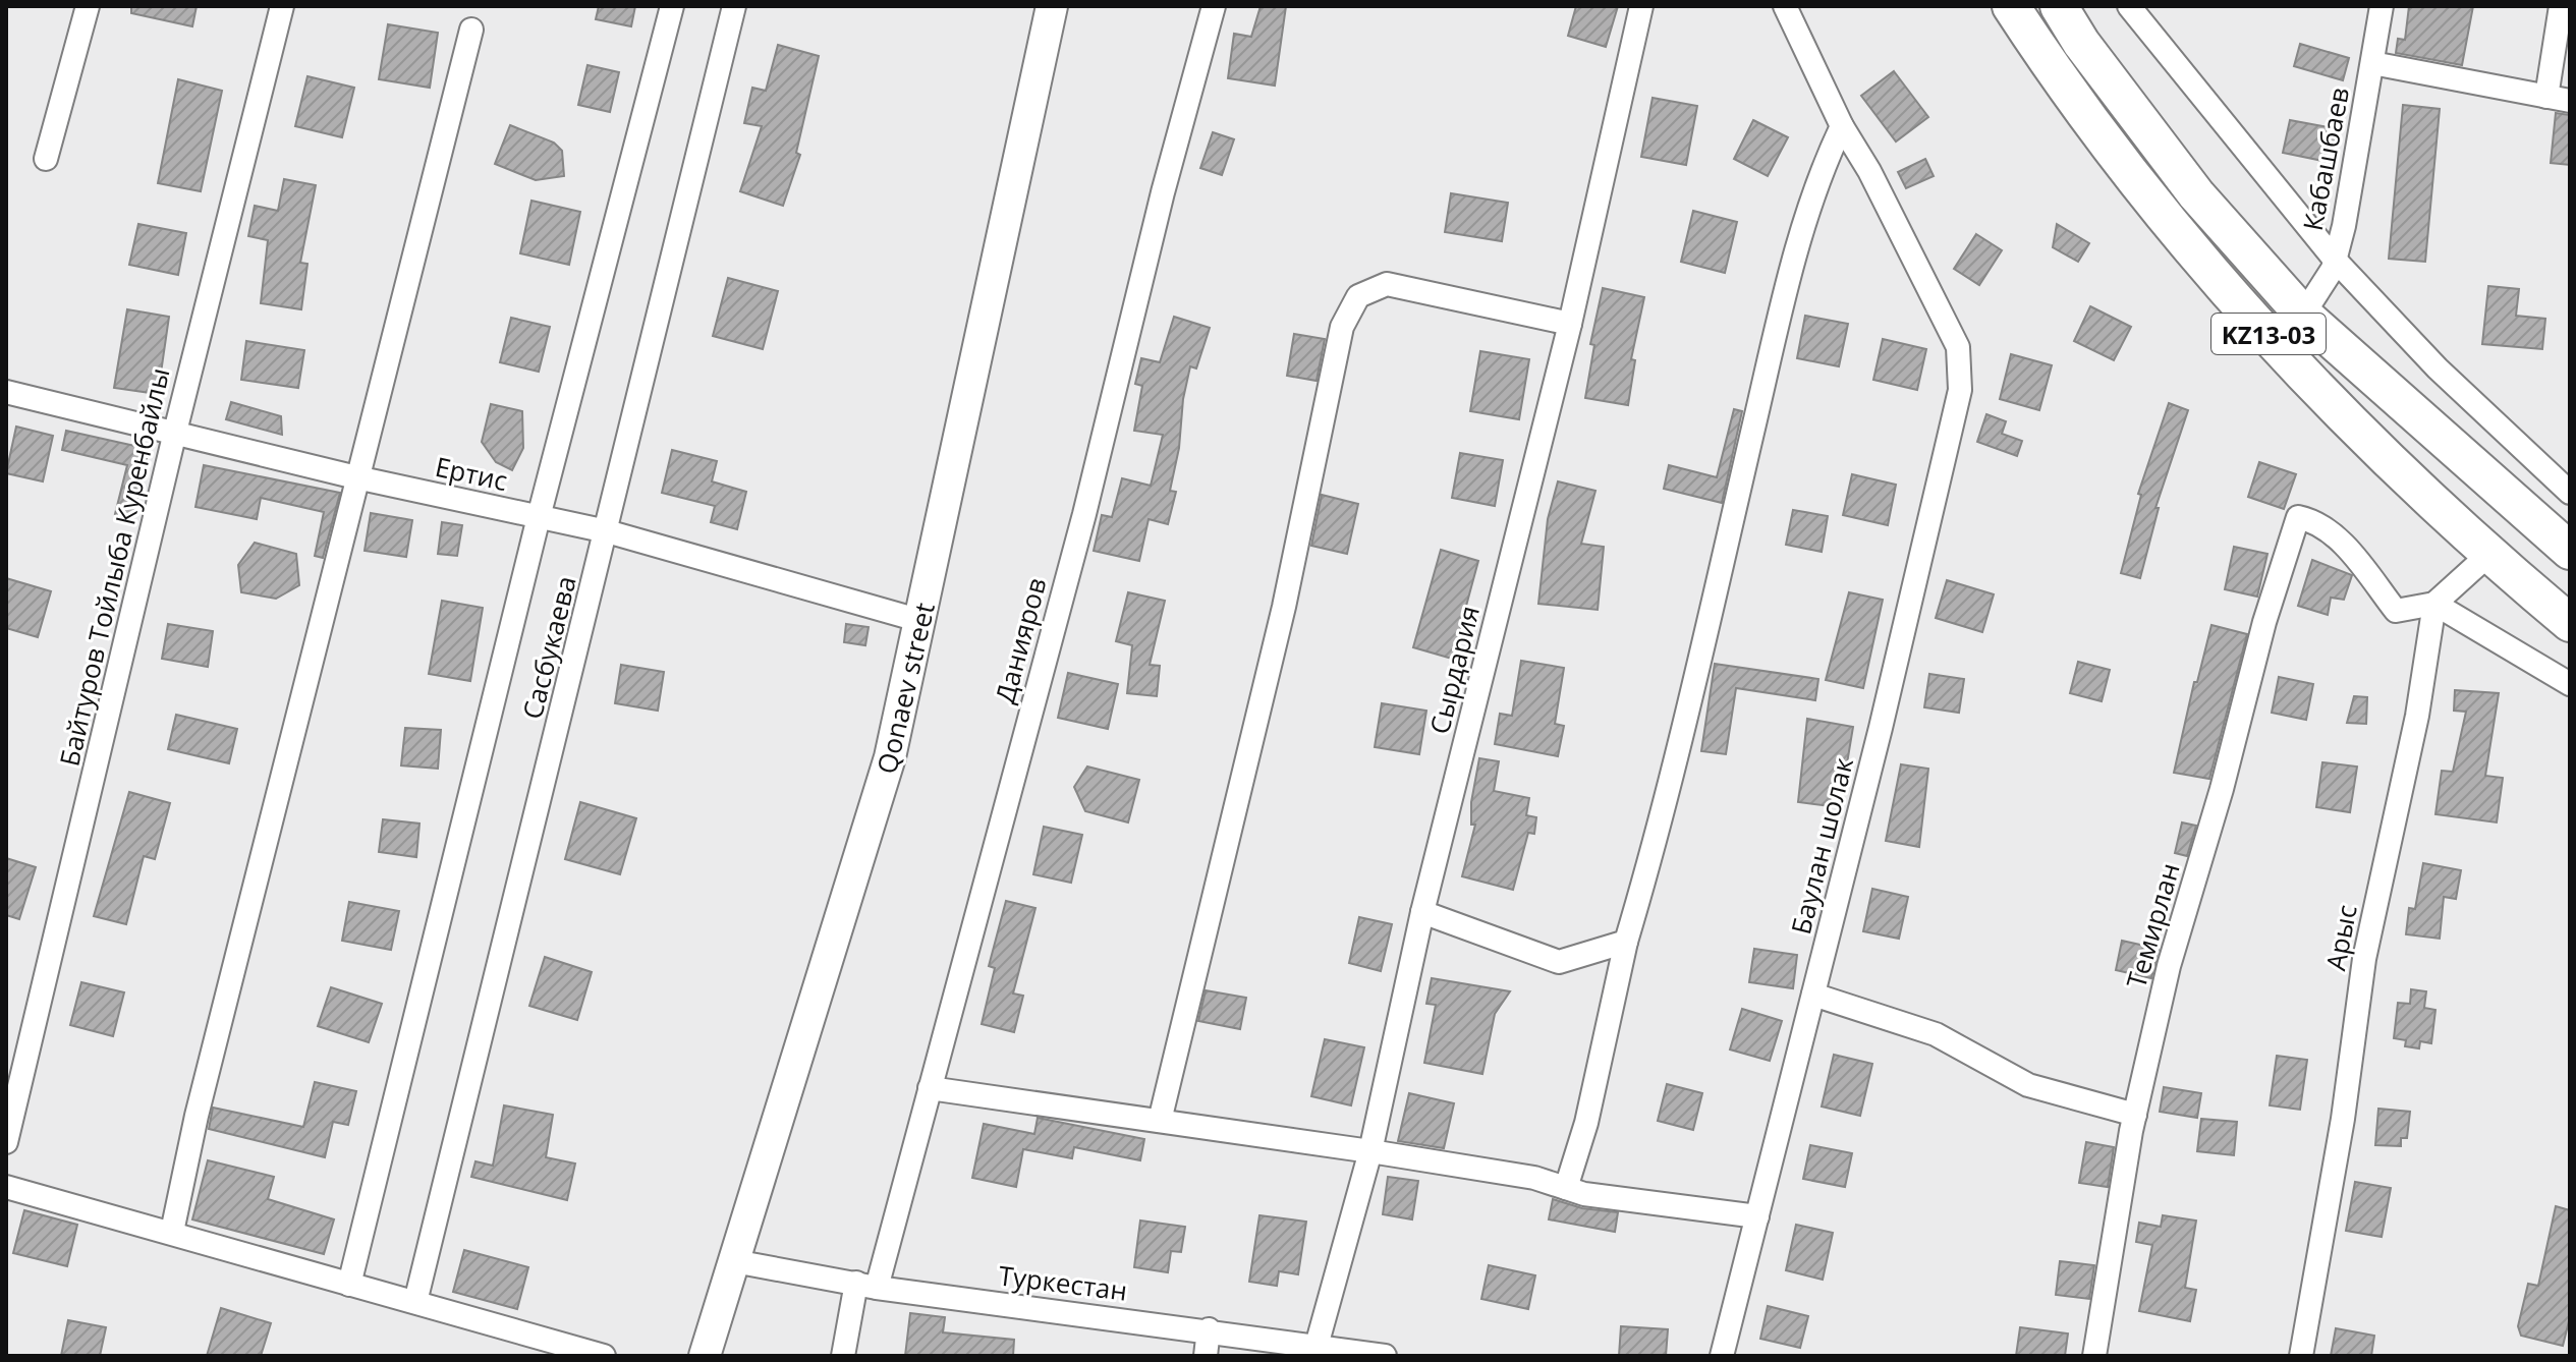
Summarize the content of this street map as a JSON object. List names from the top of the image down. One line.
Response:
{"streets":{"highway":["KZ13-03"],"main road":["Qonaev street"],"street":["Кабашбаев","Ертис","Байтуров Тойлыба Куренбайлы","Данияров","Сасбукаева","Сырдария","Баулан шолак","Темирлан","Арыс","Туркестан"]},"crossings":[["Кабашбаев","KZ13-03"],["Ертис","Байтуров Тойлыба Куренбайлы"],["Ертис","Сасбукаева"],["Ертис","Qonaev street"],["Данияров","Туркестан"],["Сырдария","Туркестан"],["Qonaev street","Туркестан"],["Темирлан","Арыс"]]}
